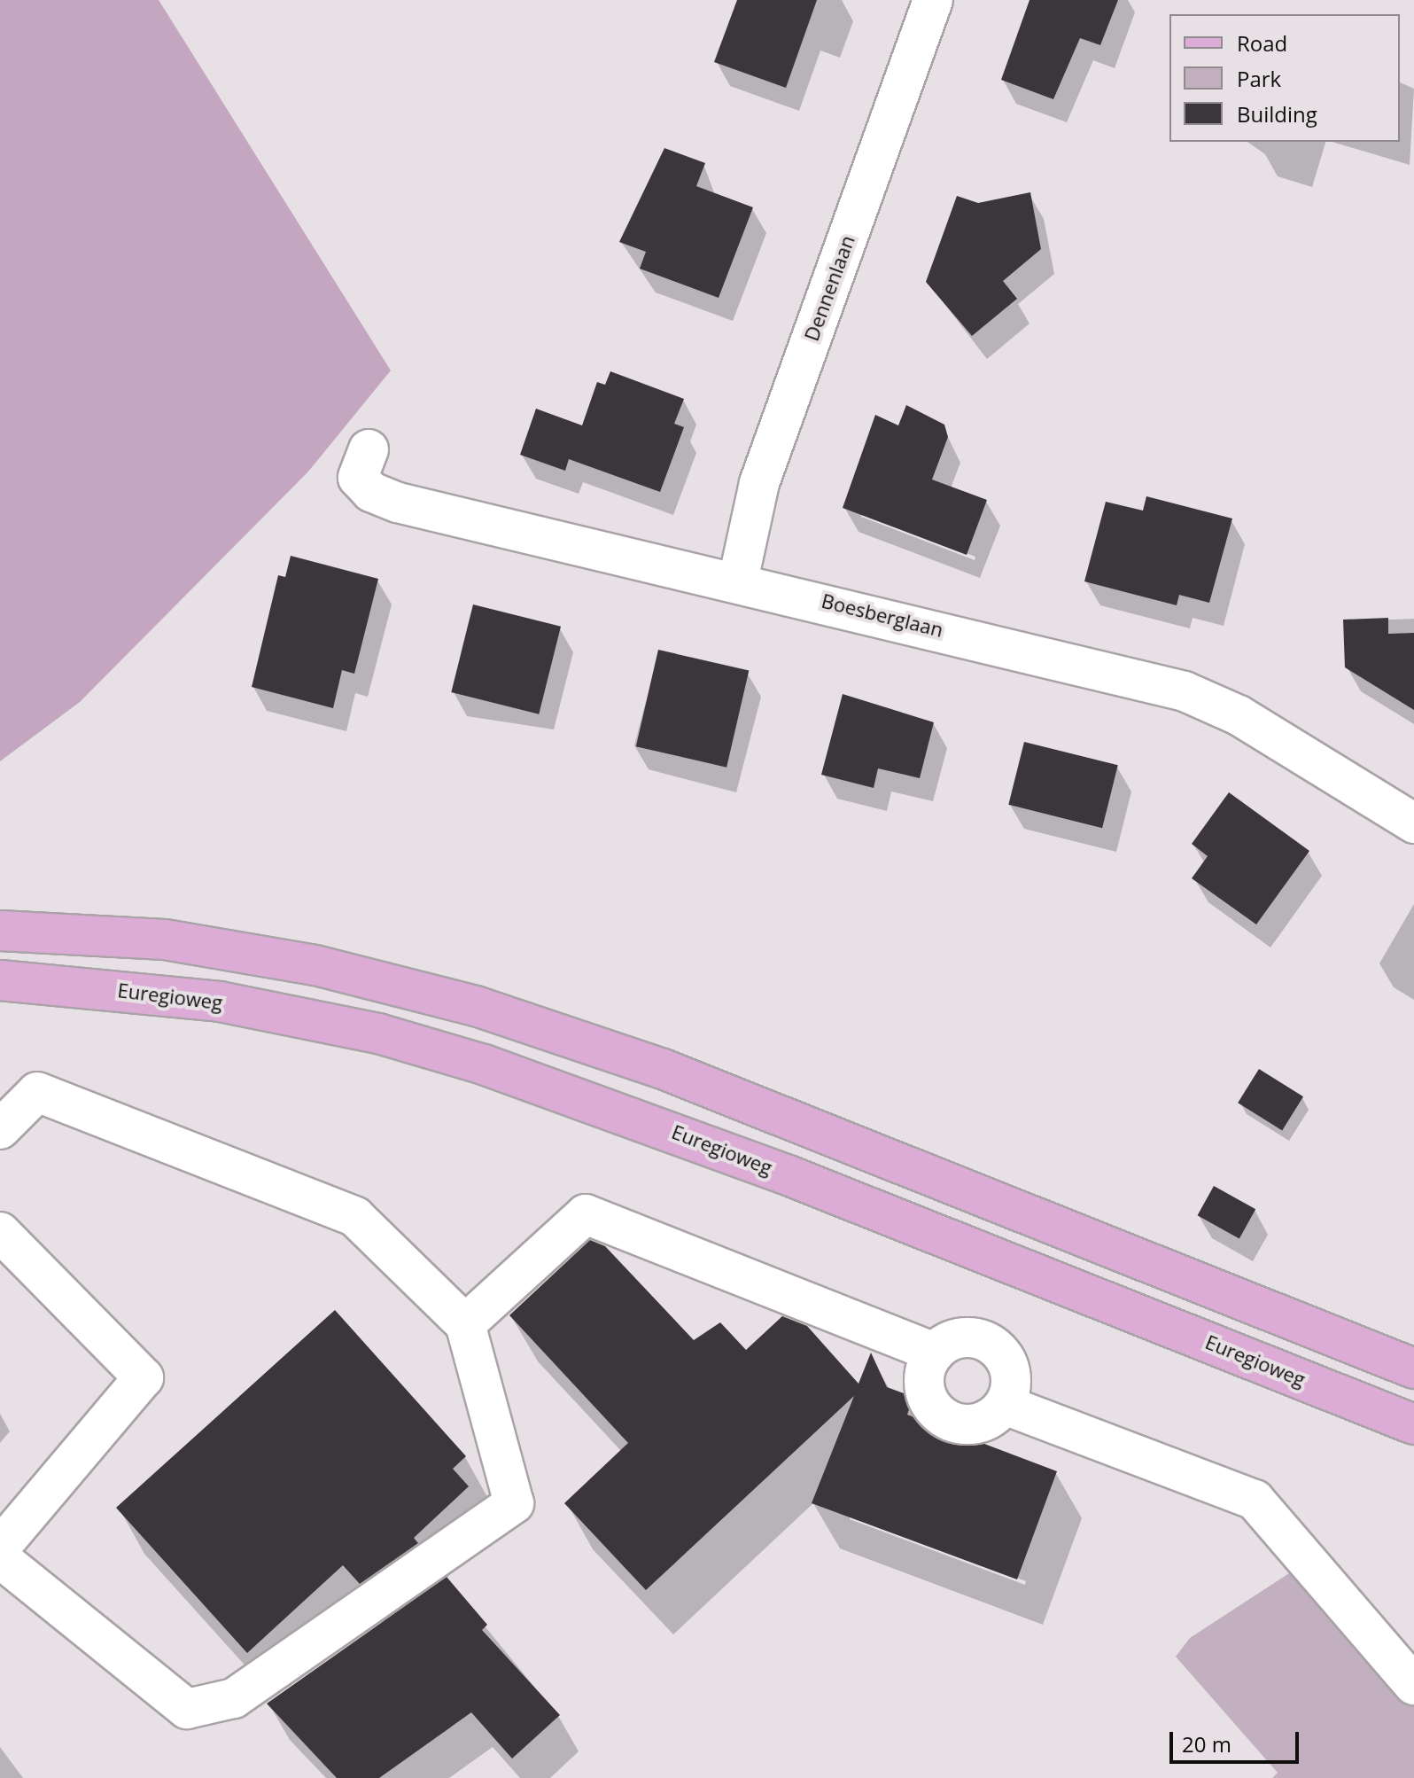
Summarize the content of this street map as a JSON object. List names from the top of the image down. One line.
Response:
{"streets":{"main road":["Euregioweg"],"street":["Dennenlaan","Boesberglaan"]},"crossings":[["Dennenlaan","Boesberglaan"]],"legend":["Road","Park","Building"],"scale_bar":"20 m"}
